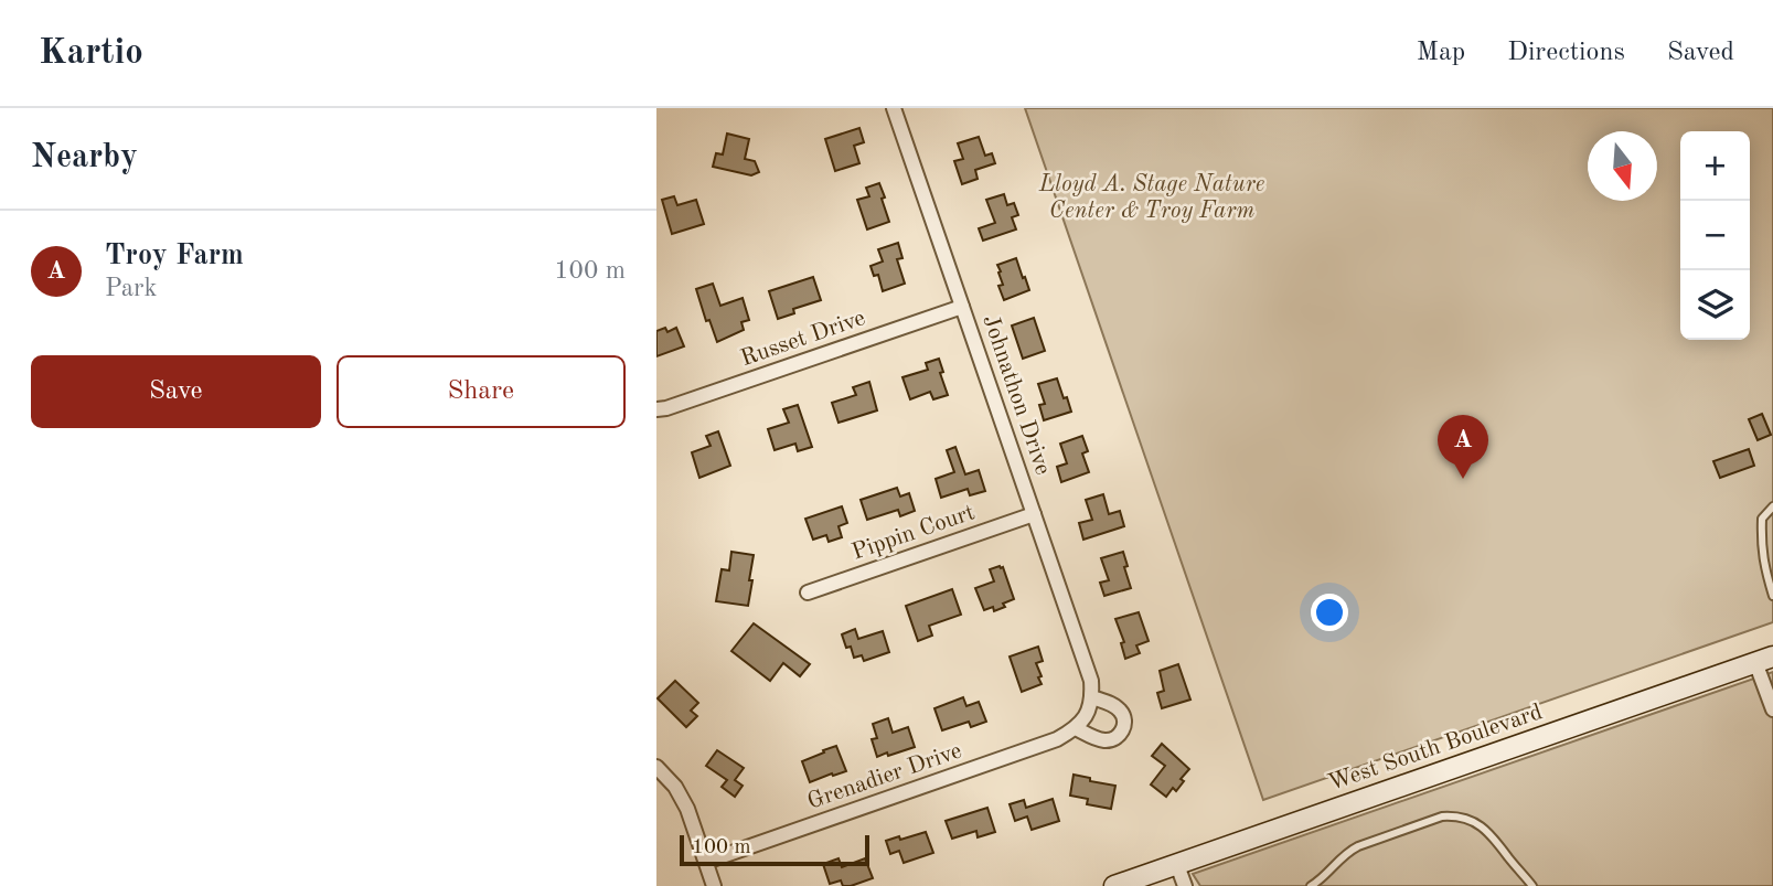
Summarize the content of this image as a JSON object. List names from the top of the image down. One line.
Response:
{"streets":{"main road":["West South Boulevard"],"street":["Russet Drive","Johnathon Drive","Pippin Court","Grenadier Drive"]},"crossings":[["Russet Drive","Johnathon Drive"],["Johnathon Drive","Pippin Court"],["Johnathon Drive","Grenadier Drive"]],"parks":["Lloyd A. Stage Nature Center & Troy Farm"],"scale_bar":"100 m","north":"bottom","page":{"header":"Kartio","nav":["Map","Directions","Saved"],"heading":"Nearby","map_buttons":["+","−"],"list":[{"mark":"A","name":"Troy Farm","note":"Park","value":"100 m"}],"buttons":["Save","Share"],"pins":"A","scale":"100 m"}}
